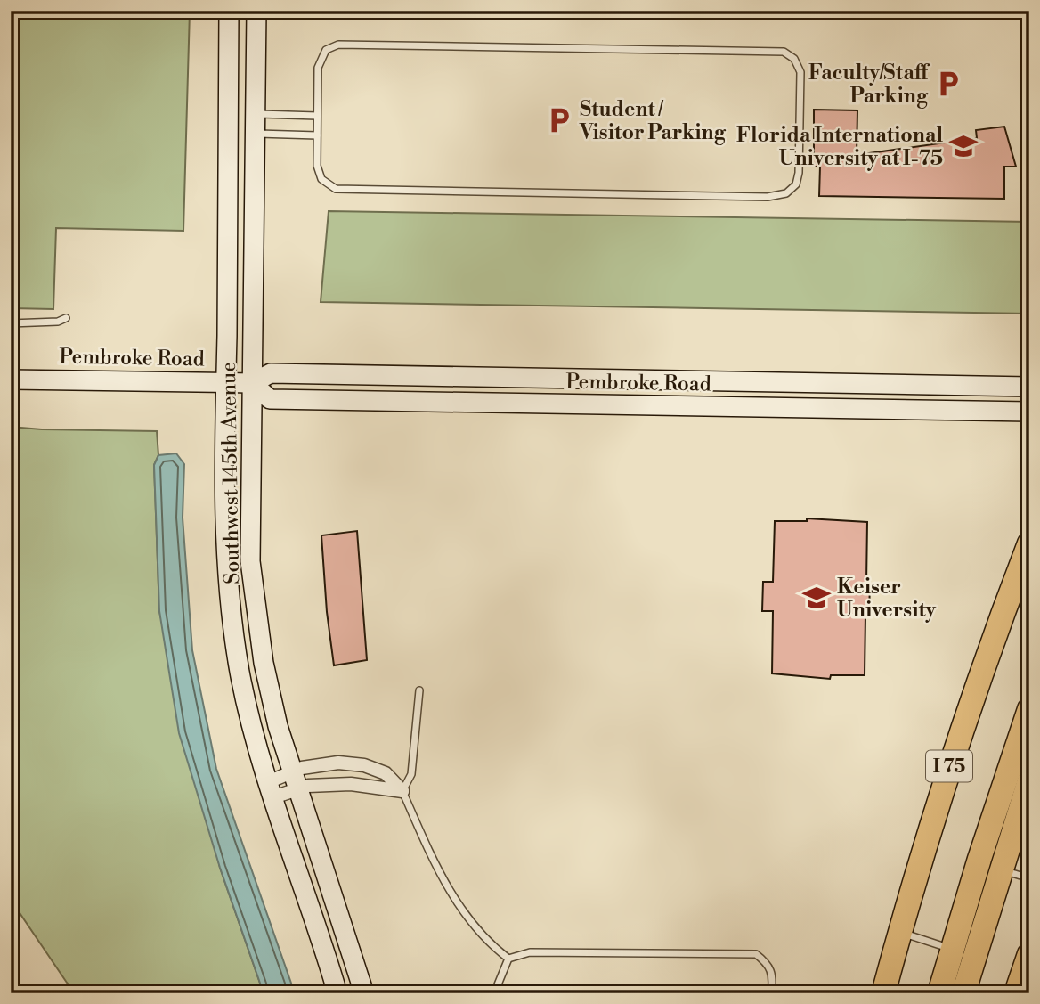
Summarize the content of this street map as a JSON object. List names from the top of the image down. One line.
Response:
{"streets":{"highway":["I 75"],"street":["Pembroke Road","Southwest 145th Avenue"]},"crossings":[["Pembroke Road","Southwest 145th Avenue"]],"places":{"parking":["Faculty/Staff Parking","Student / Visitor Parking"],"school or university":["Florida International University at I-75","Keiser University"]}}
